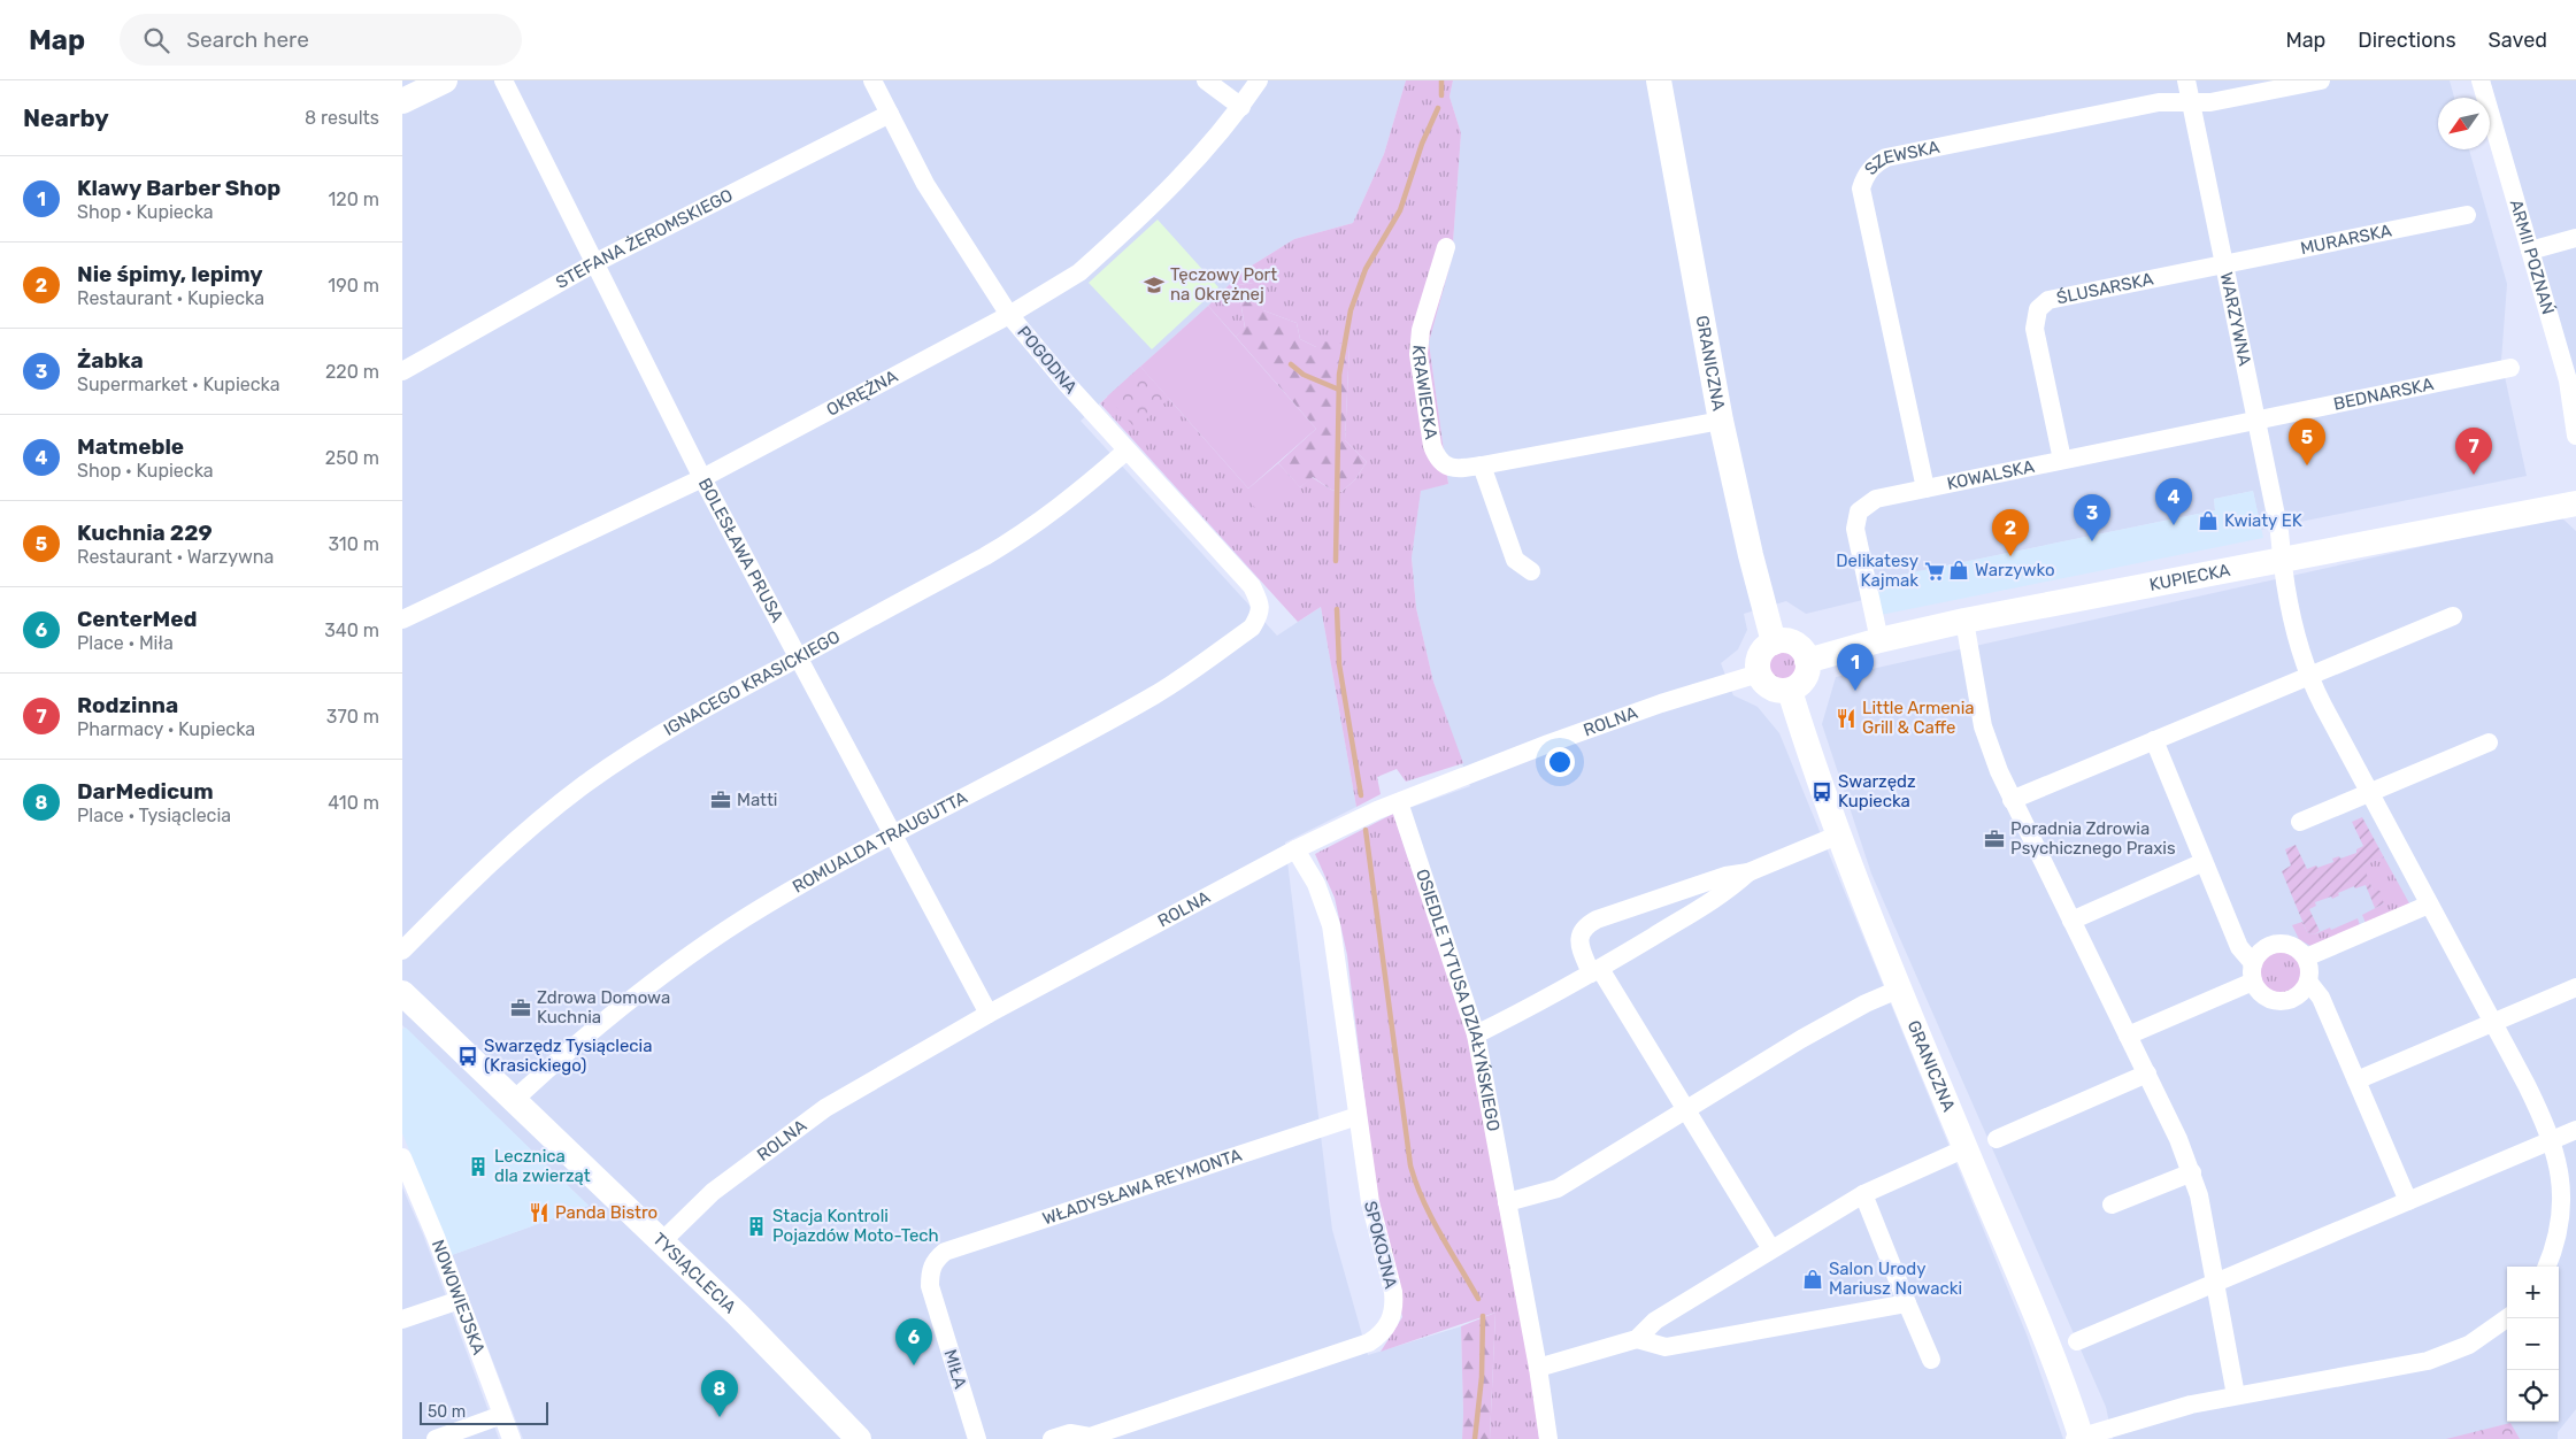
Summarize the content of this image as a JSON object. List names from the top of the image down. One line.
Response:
{"streets":{"street":["SZEWSKA","STEFANA ŻEROMSKIEGO","MURARSKA","ARMII POZNAŃ","ŚLUSARSKA","WARZYWNA","POGODNA","GRANICZNA","OKRĘŻNA","KRAWIECKA","BEDNARSKA","KOWALSKA","BOLESŁAWA PRUSA","KUPIECKA","IGNACEGO KRASICKIEGO","ROLNA","ROMUALDA TRAUGUTTA","OSIEDLE TYTUSA DZIAŁYŃSKIEGO","WŁADYSŁAWA REYMONTA","SPOKOJNA","TYSIĄCLECIA","NOWOWIEJSKA","MIŁA"]},"crossings":[["SZEWSKA","WARZYWNA"],["SZEWSKA","KOWALSKA"],["STEFANA ŻEROMSKIEGO","POGODNA"],["STEFANA ŻEROMSKIEGO","BOLESŁAWA PRUSA"],["MURARSKA","ŚLUSARSKA"],["MURARSKA","WARZYWNA"],["ŚLUSARSKA","WARZYWNA"],["ŚLUSARSKA","KOWALSKA"],["WARZYWNA","BEDNARSKA"],["WARZYWNA","KOWALSKA"],["WARZYWNA","KUPIECKA"],["POGODNA","OKRĘŻNA"],["POGODNA","IGNACEGO KRASICKIEGO"],["POGODNA","ROMUALDA TRAUGUTTA"],["GRANICZNA","KRAWIECKA"],["GRANICZNA","KUPIECKA"],["GRANICZNA","ROLNA"],["OKRĘŻNA","BOLESŁAWA PRUSA"],["BEDNARSKA","KOWALSKA"],["KOWALSKA","KUPIECKA"],["BOLESŁAWA PRUSA","IGNACEGO KRASICKIEGO"],["BOLESŁAWA PRUSA","ROLNA"],["BOLESŁAWA PRUSA","ROMUALDA TRAUGUTTA"],["KUPIECKA","ROLNA"],["ROLNA","OSIEDLE TYTUSA DZIAŁYŃSKIEGO"],["ROLNA","SPOKOJNA"],["ROLNA","TYSIĄCLECIA"],["ROMUALDA TRAUGUTTA","TYSIĄCLECIA"],["WŁADYSŁAWA REYMONTA","SPOKOJNA"],["WŁADYSŁAWA REYMONTA","MIŁA"]],"places":{"school or university":["Tęczowy Port na Okrężnej"],"shop":["Kwiaty EK","Warzywko","Salon Urody Mariusz Nowacki"],"supermarket":["Delikatesy Kajmak"],"restaurant":["Little Armenia Grill & Caffe","Panda Bistro"],"bus stop":["Swarzędz Kupiecka","Swarzędz Tysiąclecia (Krasickiego)"],"office":["Matti","Poradnia Zdrowia Psychicznego Praxis","Zdrowa Domowa Kuchnia"],"building":["Lecznica dla zwierząt","Stacja Kontroli Pojazdów Moto-Tech"]},"scale_bar":"50 m","north":"bottom left","page":{"header":"Map","search":"Search here","nav":["Map","Directions","Saved"],"heading":["Nearby","8 results"],"list":[{"mark":"1","name":"Klawy Barber Shop","note":"Shop · Kupiecka","value":"120 m"},{"mark":"2","name":"Nie śpimy, lepimy","note":"Restaurant · Kupiecka","value":"190 m"},{"mark":"3","name":"Żabka","note":"Supermarket · Kupiecka","value":"220 m"},{"mark":"4","name":"Matmeble","note":"Shop · Kupiecka","value":"250 m"},{"mark":"5","name":"Kuchnia 229","note":"Restaurant · Warzywna","value":"310 m"},{"mark":"6","name":"CenterMed","note":"Place · Miła","value":"340 m"},{"mark":"7","name":"Rodzinna","note":"Pharmacy · Kupiecka","value":"370 m"},{"mark":"8","name":"DarMedicum","note":"Place · Tysiąclecia","value":"410 m"}],"pins":["5","7","4","3","2","1","6","8"],"map_buttons":["+","−"],"scale":"50 m"}}
